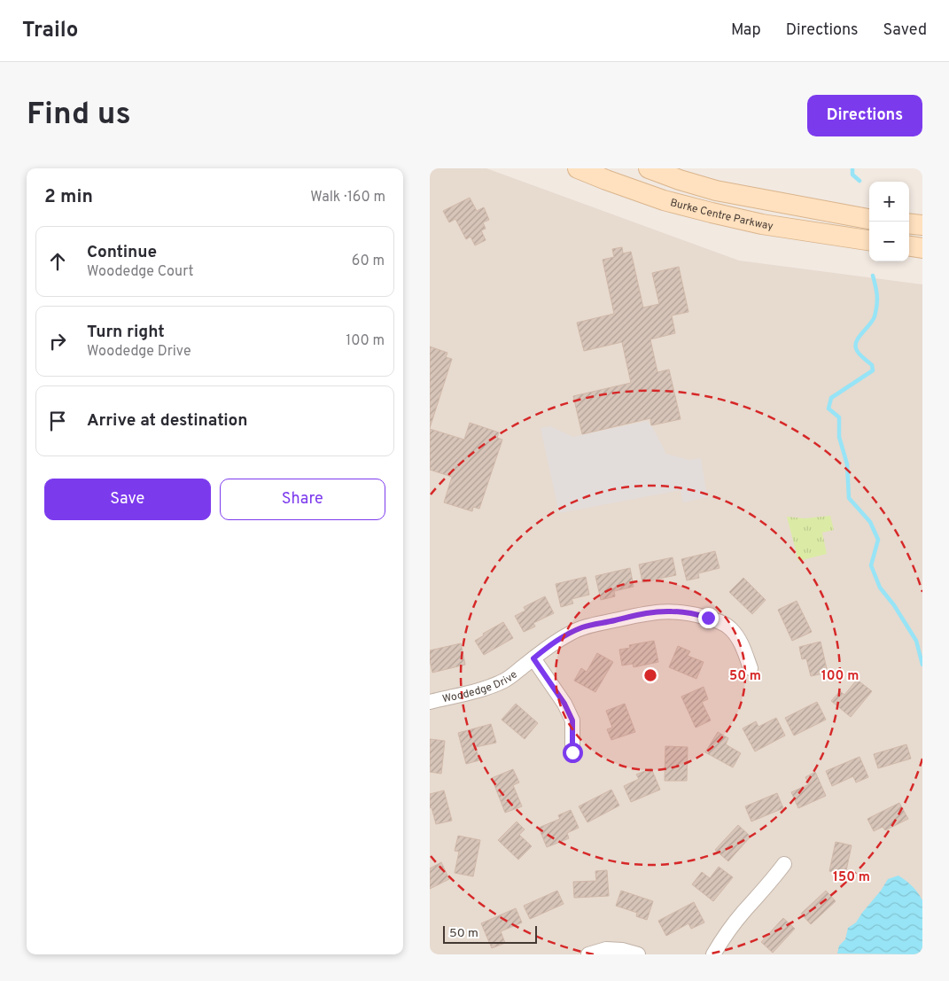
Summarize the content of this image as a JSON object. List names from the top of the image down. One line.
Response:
{"streets":{"main road":["Burke Centre Parkway"],"street":["Woodedge Drive"]},"scale_bar":"50 m","page":{"header":"Trailo","nav":["Map","Directions","Saved"],"buttons":["Directions",["Save","Share"]],"title":"Find us","heading":["2 min","Walk · 160 m"],"map_buttons":["+","−"],"list":[["Continue","Woodedge Court","60 m"],["Turn right","Woodedge Drive","100 m"],"Arrive at destination"],"scale":"50 m"},"rings":["50 m","100 m","150 m"]}
